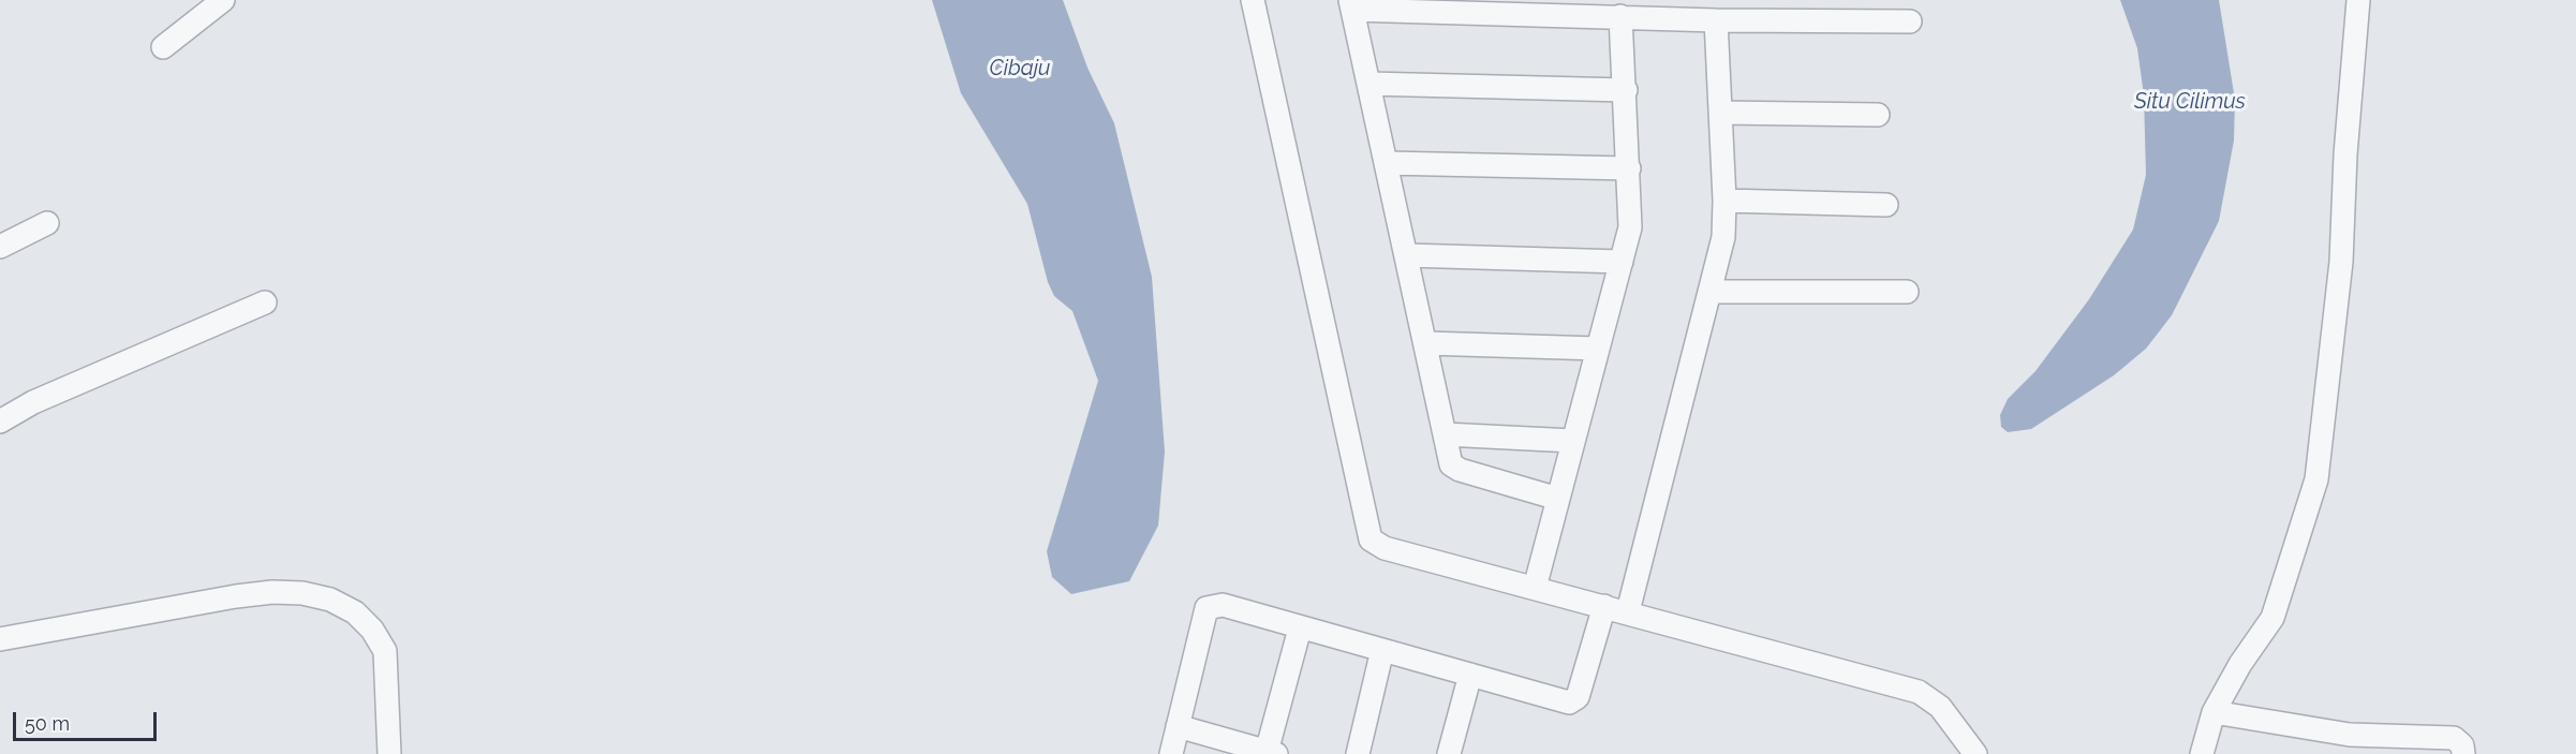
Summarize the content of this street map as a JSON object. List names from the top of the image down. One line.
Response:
{"water":["Cibaju","Situ Cilimus"],"scale_bar":"50 m"}
